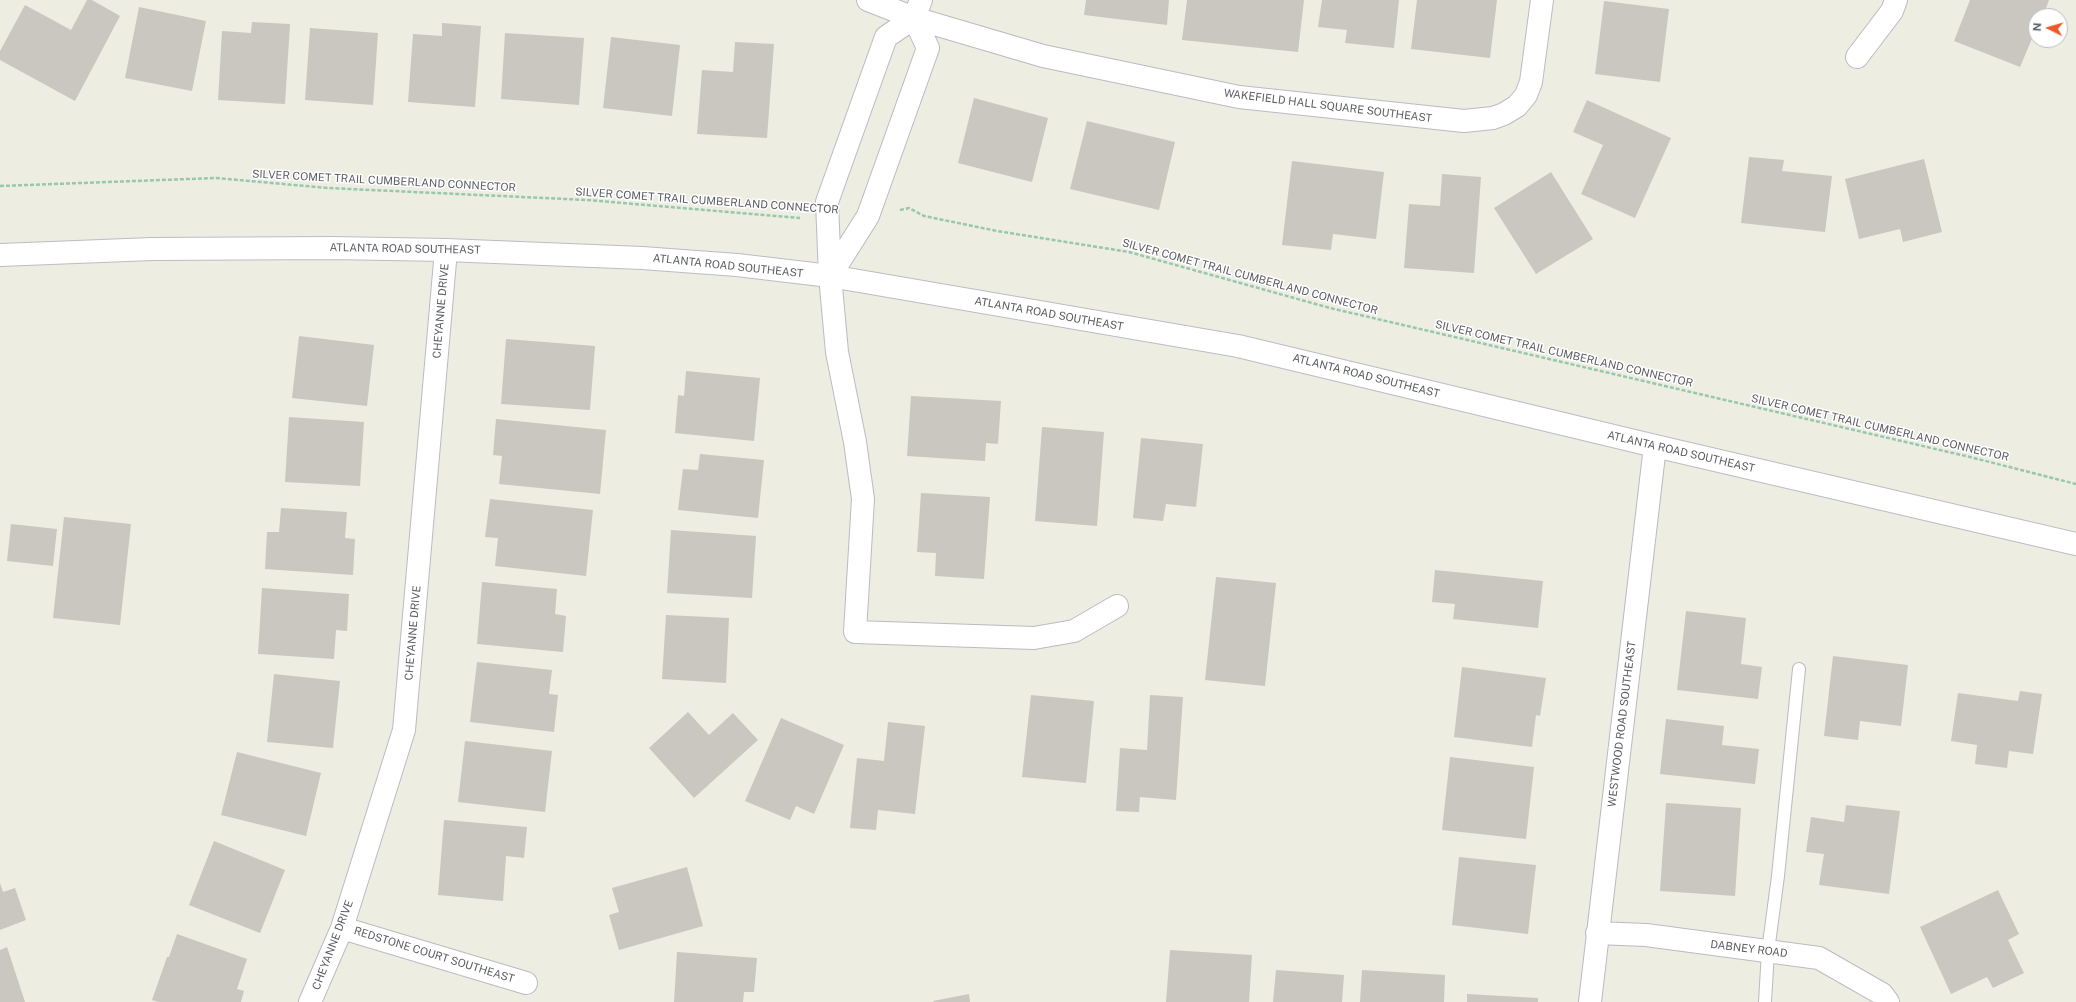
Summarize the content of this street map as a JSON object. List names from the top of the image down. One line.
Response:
{"streets":{"street":["WAKEFIELD HALL SQUARE SOUTHEAST","ATLANTA ROAD SOUTHEAST","CHEYANNE DRIVE","WESTWOOD ROAD SOUTHEAST","DABNEY ROAD","REDSTONE COURT SOUTHEAST"],"path":["SILVER COMET TRAIL CUMBERLAND CONNECTOR"]},"crossings":[["ATLANTA ROAD SOUTHEAST","CHEYANNE DRIVE"],["ATLANTA ROAD SOUTHEAST","WESTWOOD ROAD SOUTHEAST"],["CHEYANNE DRIVE","REDSTONE COURT SOUTHEAST"],["WESTWOOD ROAD SOUTHEAST","DABNEY ROAD"]],"north":"left"}
